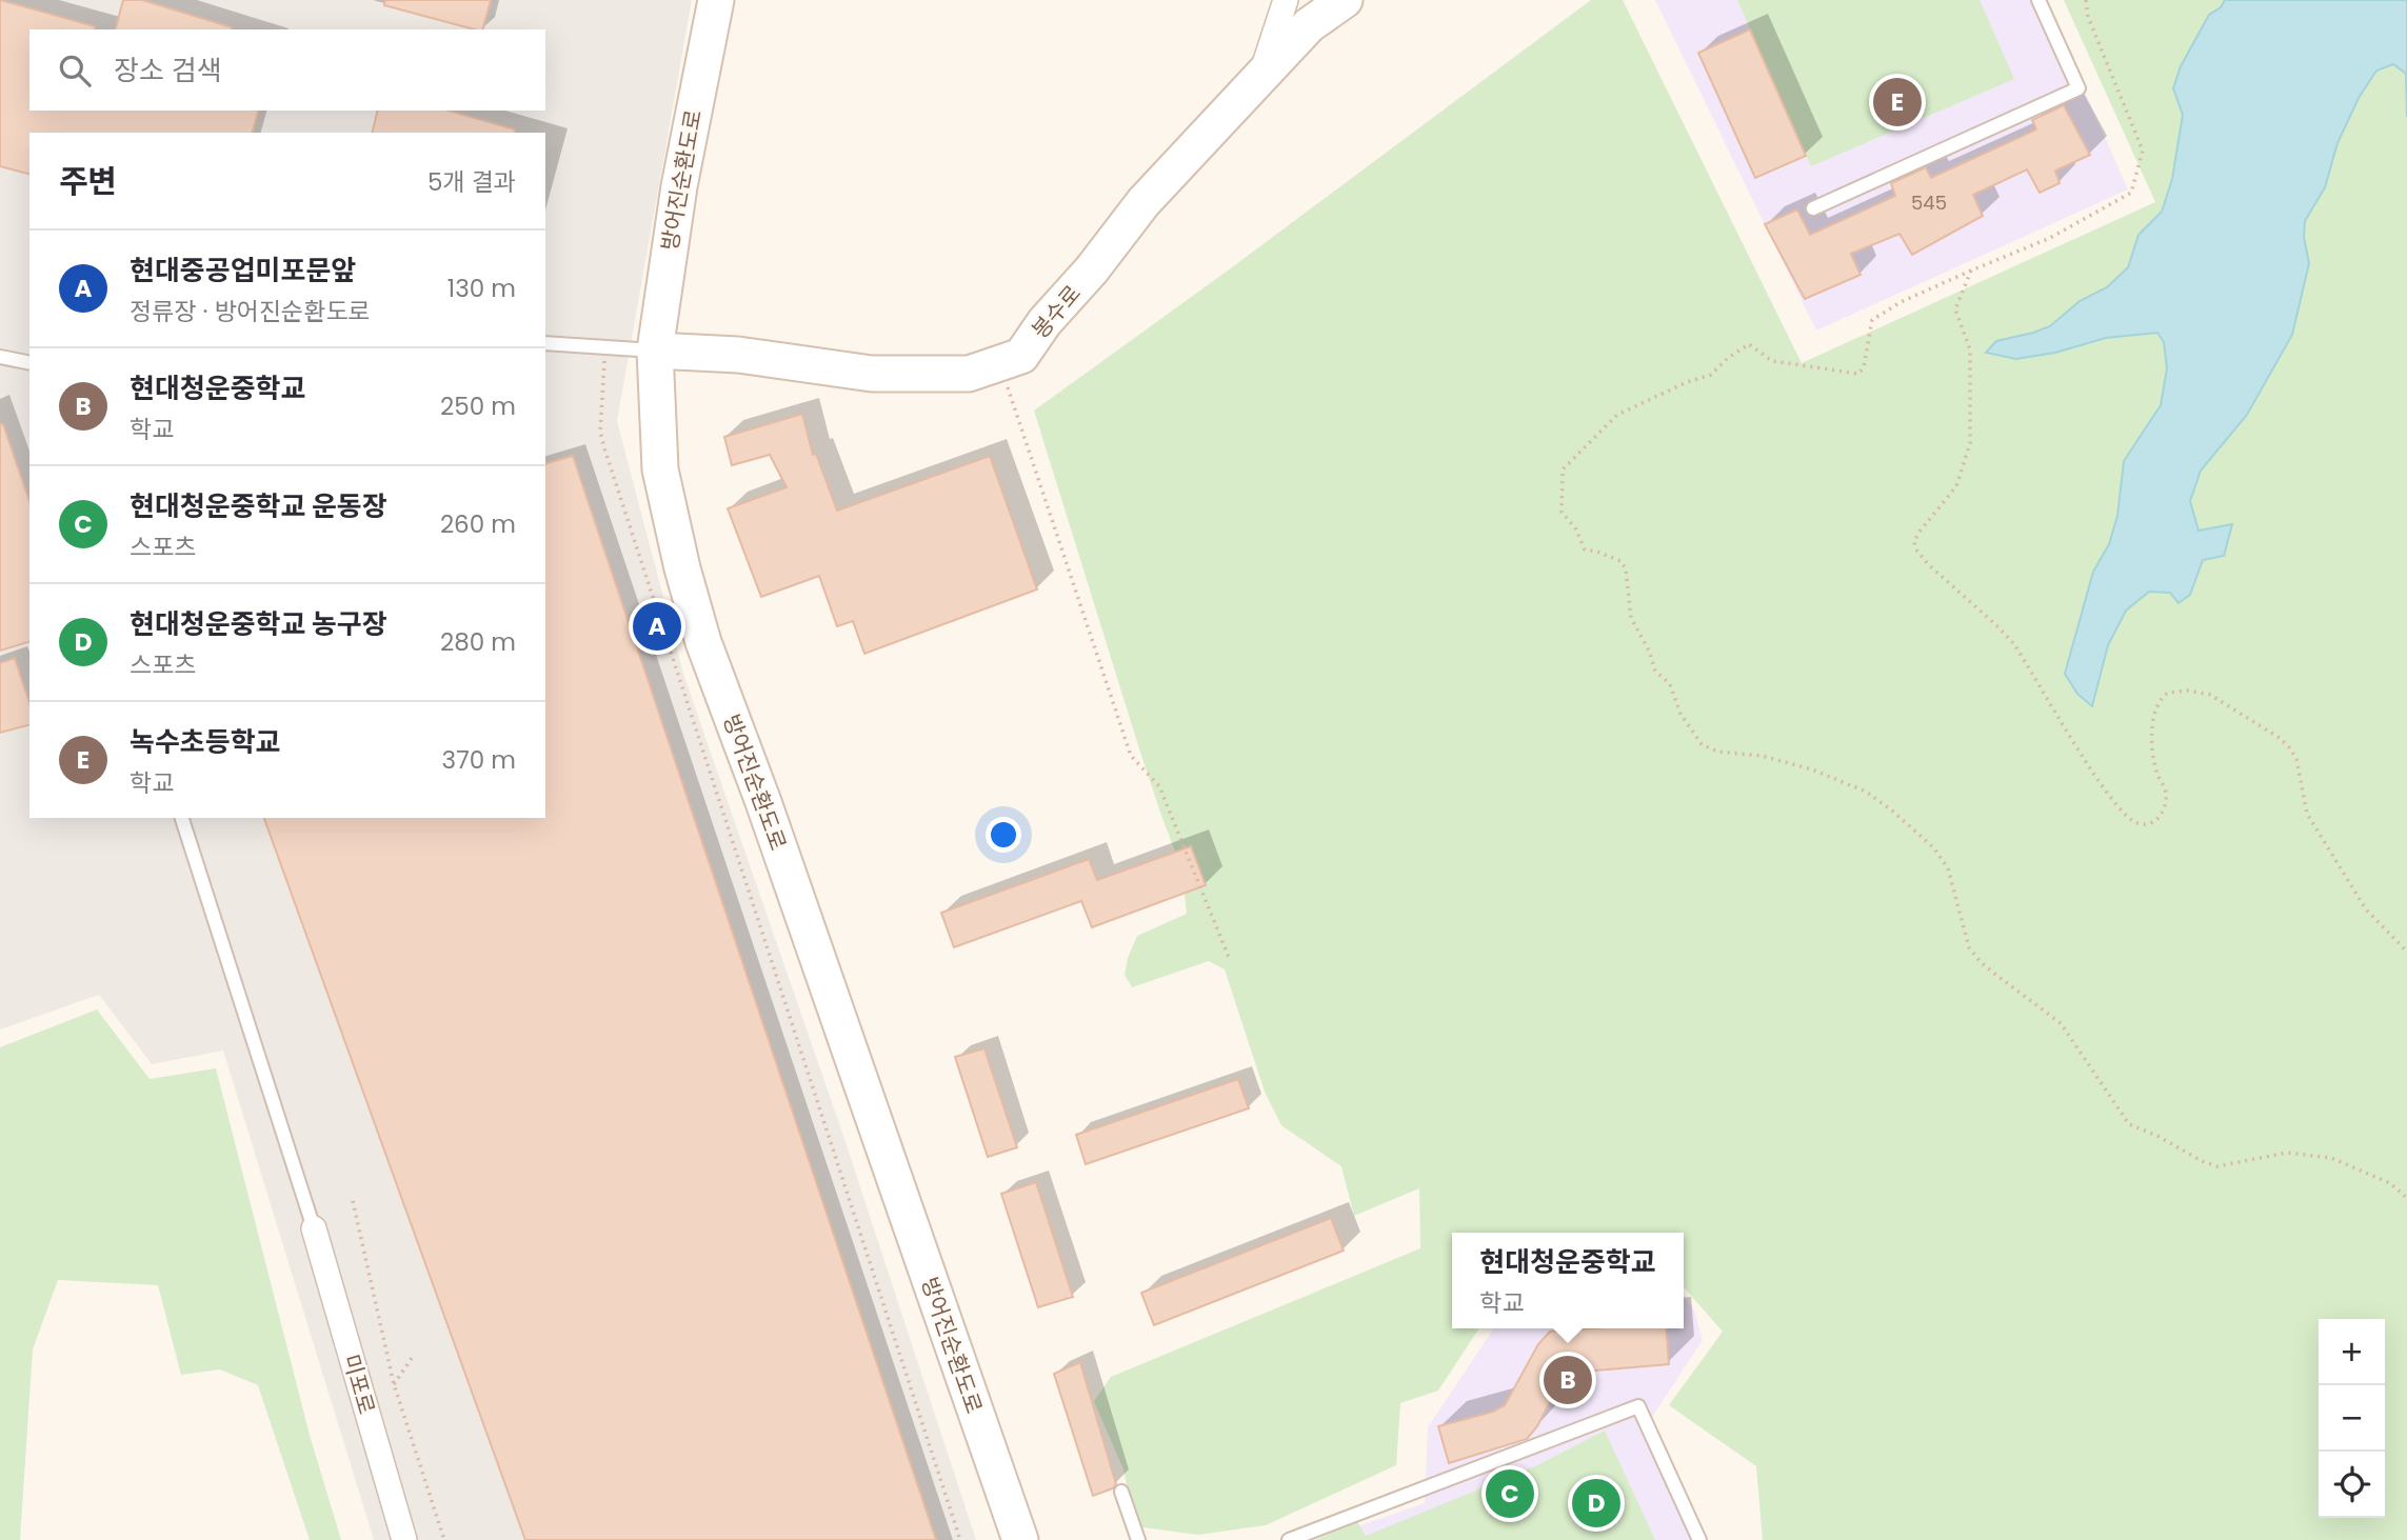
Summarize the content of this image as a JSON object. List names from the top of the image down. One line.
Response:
{"streets":{"main road":["방어진순환도로","봉수로"],"street":["미포로"]},"crossings":[["방어진순환도로","봉수로"]],"house_numbers":["545"],"page":{"search":"장소 검색","pins":["E","A","B","C","D"],"heading":["주변","5개 결과"],"list":[{"mark":"A","name":"현대중공업미포문앞","note":"정류장 · 방어진순환도로","value":"130 m"},{"mark":"B","name":"현대청운중학교","note":"학교","value":"250 m"},{"mark":"C","name":"현대청운중학교 운동장","note":"스포츠","value":"260 m"},{"mark":"D","name":"현대청운중학교 농구장","note":"스포츠","value":"280 m"},{"mark":"E","name":"녹수초등학교","note":"학교","value":"370 m"}],"popup":["현대청운중학교","학교"],"map_buttons":["+","−"]}}
